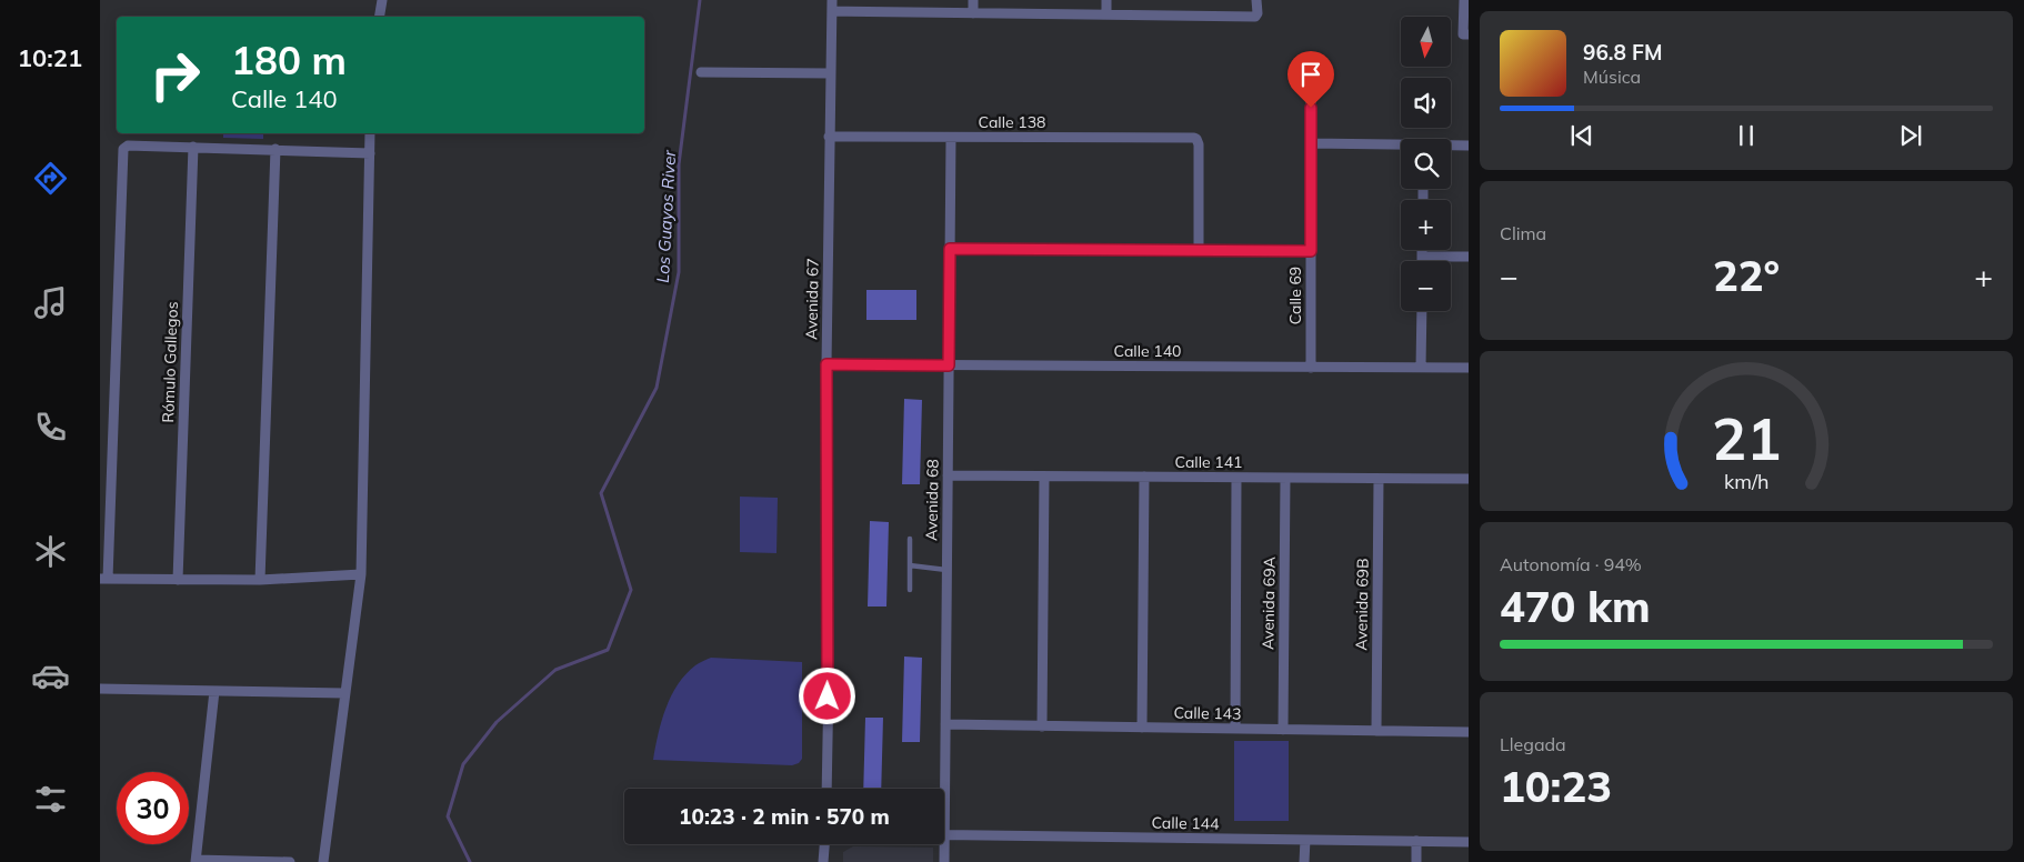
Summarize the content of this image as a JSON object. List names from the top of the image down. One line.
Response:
{"streets":{"street":["Calle 138","Calle 69","Avenida 67","Calle 140","Rómulo Gallegos","Calle 141","Avenida 68","Avenida 69A","Avenida 69B","Calle 143","Calle 144"]},"crossings":[["Calle 138","Avenida 67"],["Calle 138","Avenida 68"],["Calle 69","Calle 140"],["Avenida 67","Calle 140"],["Calle 140","Avenida 68"],["Calle 141","Avenida 68"],["Calle 141","Avenida 69A"],["Calle 141","Avenida 69B"],["Avenida 68","Calle 143"],["Avenida 68","Calle 144"],["Avenida 69A","Calle 143"],["Avenida 69B","Calle 143"]],"water":["Los Guayos River"],"north":"bottom","page":{"tabs":"10:21","map_buttons":["+","−"],"turn":["180 m","Calle 140"],"song":["96.8 FM","Música"],"tile":["Clima",["Autonomía · 94%","470 km"],["Llegada","10:23"]],"heat":["−","22°","+"],"limit":"30","trip":"10:23 · 2 min · 570 m","gauge":["21","km/h"]}}
